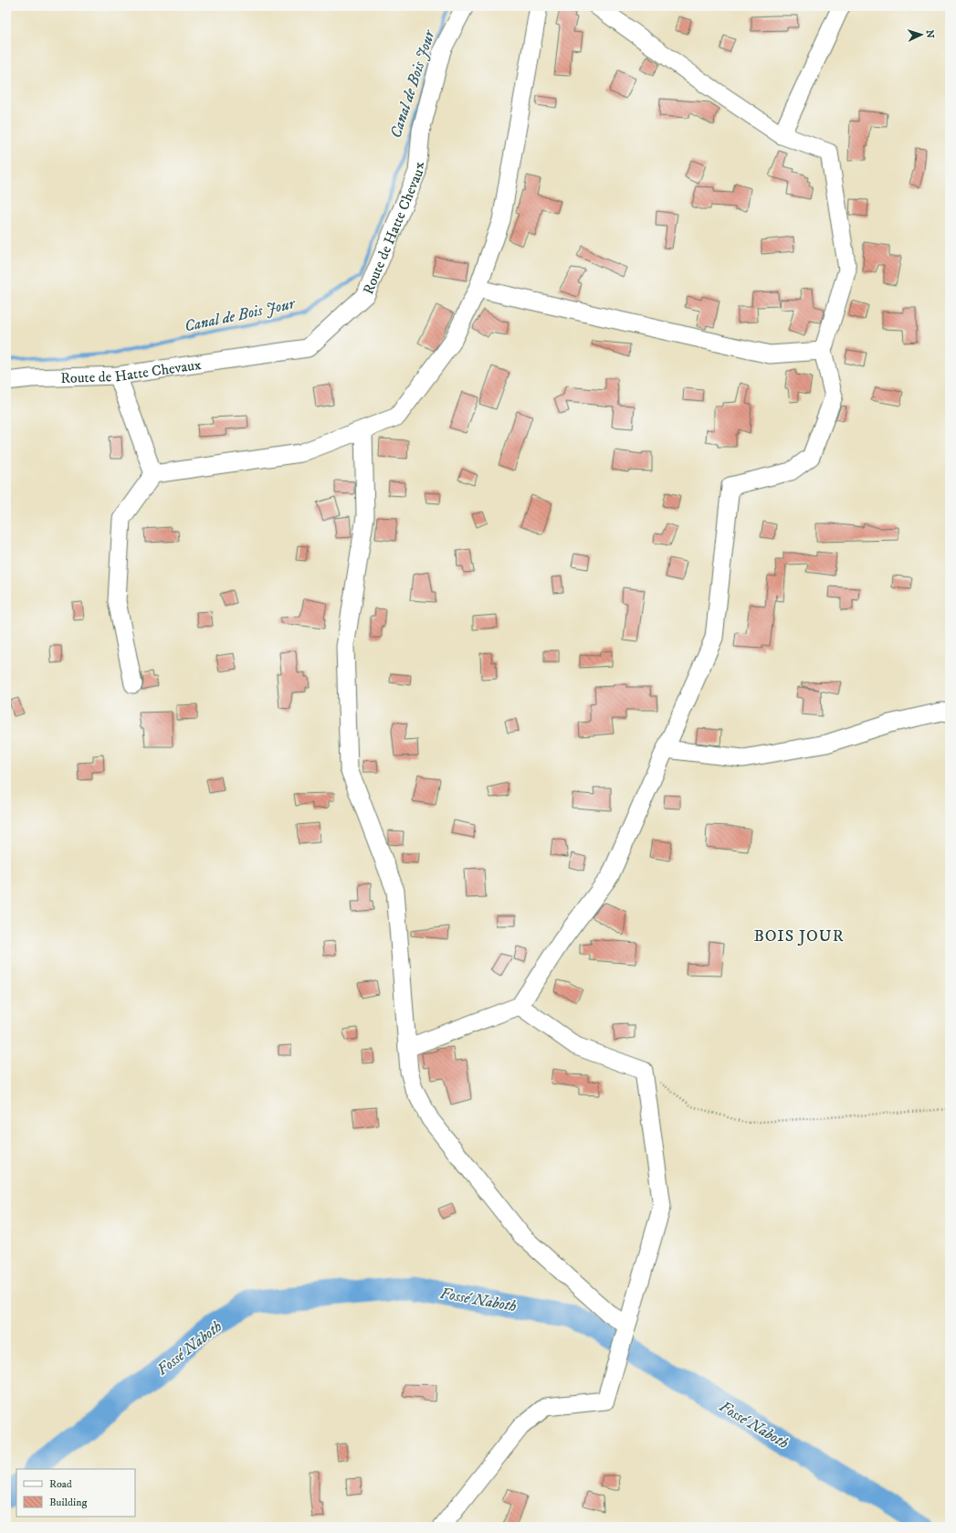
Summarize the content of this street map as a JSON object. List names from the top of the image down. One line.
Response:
{"streets":{"street":["Route de Hatte Chevaux"]},"districts":["BOIS JOUR"],"water":["Canal de Bois Jour","Fossé Naboth"],"legend":["Road","Building"],"north":"right"}
